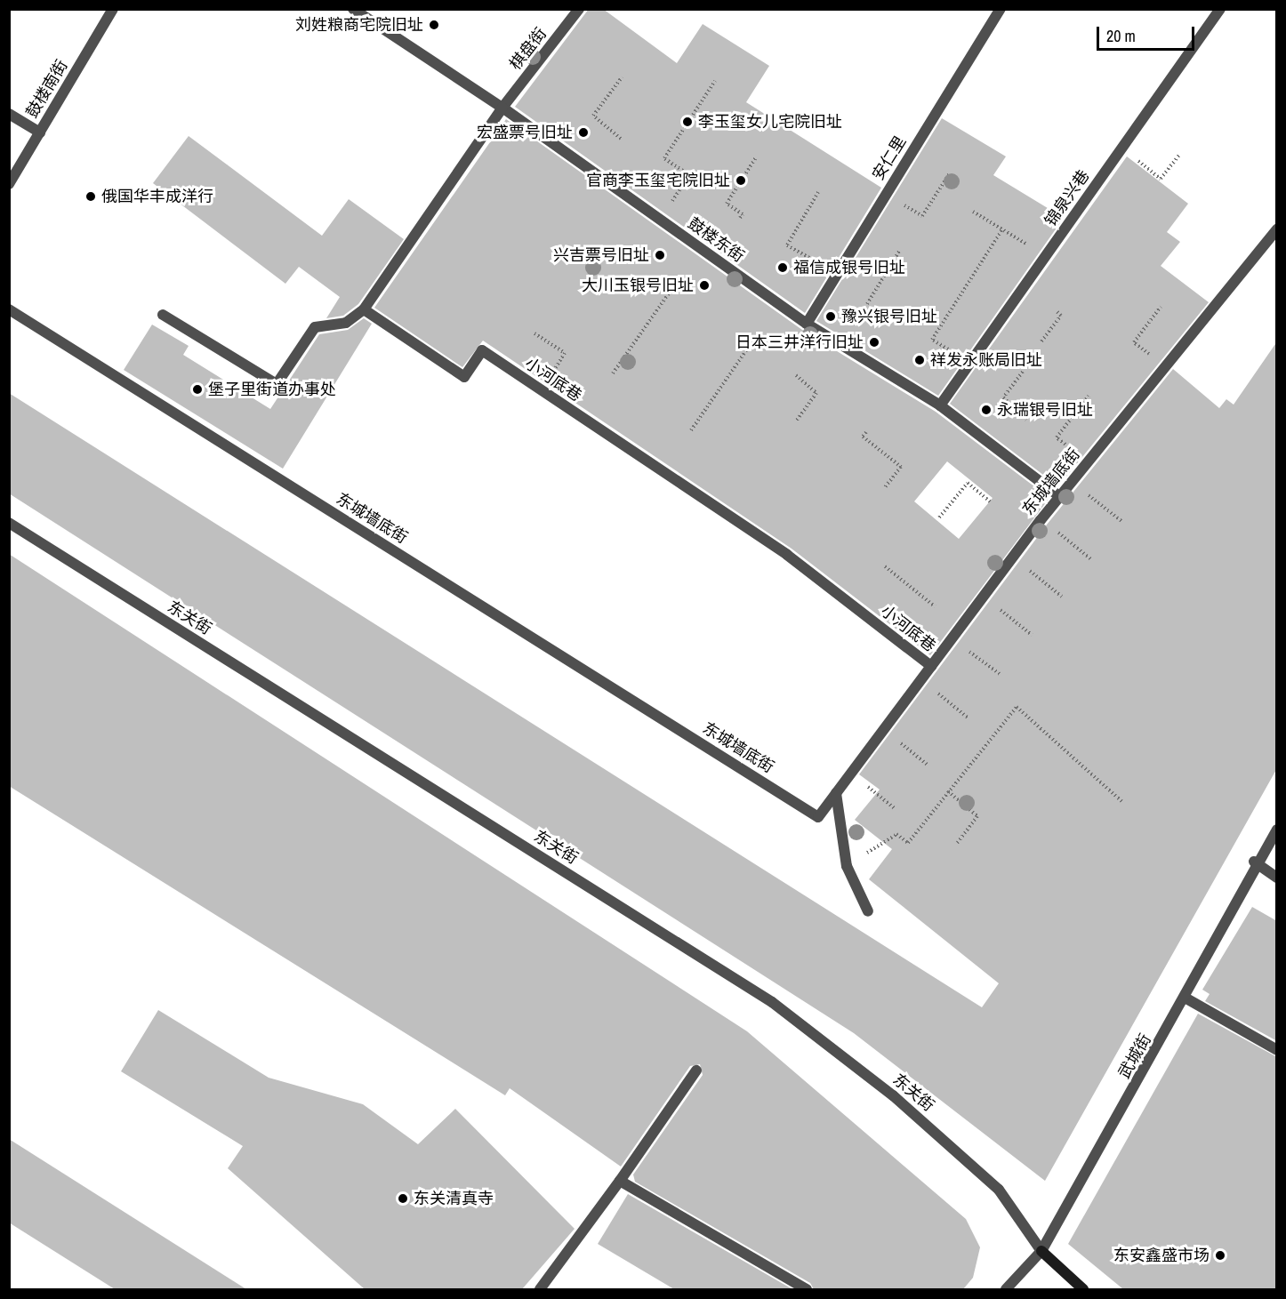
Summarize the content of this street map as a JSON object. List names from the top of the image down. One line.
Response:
{"streets":{"street":["棋盘街","鼓楼南街","安仁里","锦泉兴巷","鼓楼东街","小河底巷","东城墙底街","东关街","武城街"]},"crossings":[["棋盘街","鼓楼东街"],["安仁里","鼓楼东街"],["锦泉兴巷","鼓楼东街"],["鼓楼东街","东城墙底街"],["小河底巷","东城墙底街"],["东关街","武城街"]],"places":["刘姓粮商宅院旧址","李玉玺女儿宅院旧址","宏盛票号旧址","官商李玉玺宅院旧址","俄国华丰成洋行","兴吉票号旧址","福信成银号旧址","大川玉银号旧址","豫兴银号旧址","日本三井洋行旧址","祥发永账局旧址","堡子里街道办事处","永瑞银号旧址","东关清真寺","东安鑫盛市场"],"scale_bar":"20 m"}
